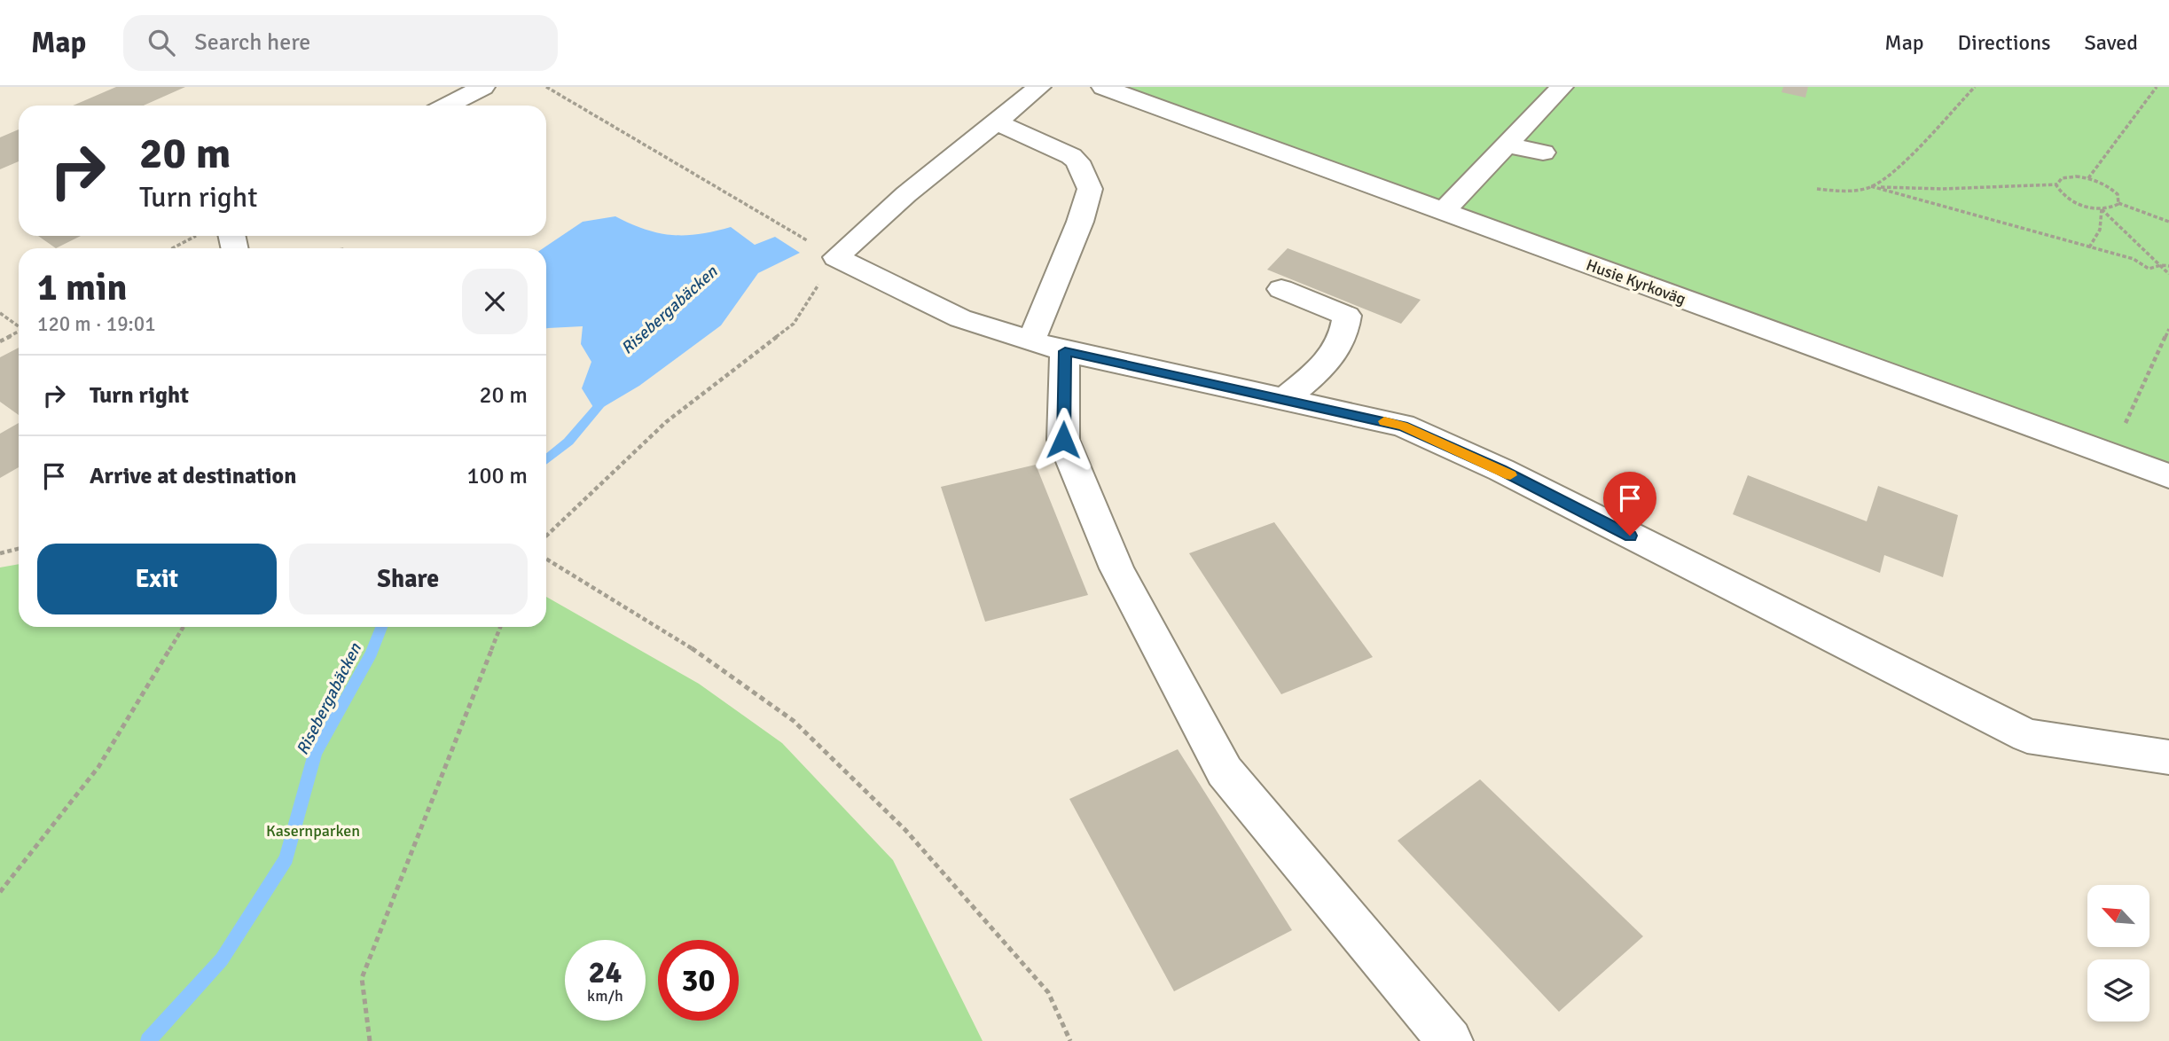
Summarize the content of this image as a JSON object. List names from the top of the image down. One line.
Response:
{"streets":{"street":["Husie Kyrkoväg"]},"water":["Risebergabäcken"],"parks":["Kasernparken"],"north":"top left","page":{"header":"Map","search":"Search here","nav":["Map","Directions","Saved"],"turn":["20 m","Turn right"],"heading":["1 min","120 m · 19:01"],"list":[{"name":"Turn right","value":"20 m"},{"name":"Arrive at destination","value":"100 m"}],"buttons":["Exit","Share"],"speed":"24 km/h","limit":"30"}}
